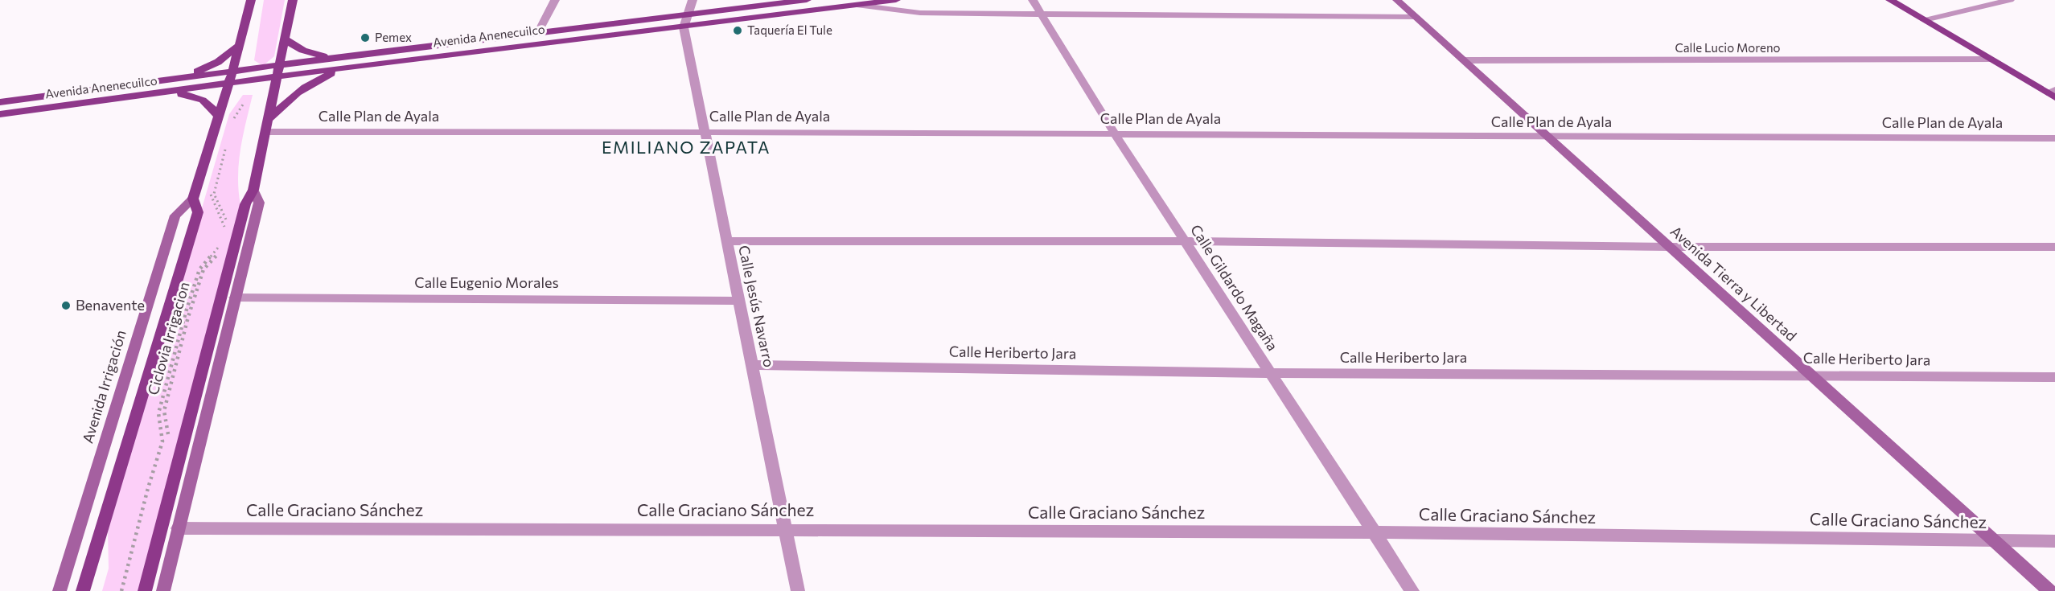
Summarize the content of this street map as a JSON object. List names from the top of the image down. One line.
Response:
{"streets":{"main road":["Avenida Anenecuilco","Avenida Irrigación"],"street":["Calle Lucio Moreno","Calle Plan de Ayala","Calle Eugenio Morales","Avenida Tierra y Libertad","Calle Gildardo Magaña","Calle Jesús Navarro","Calle Heriberto Jara","Calle Graciano Sánchez"],"path":["Ciclovia Irrigacion"]},"crossings":[["Avenida Anenecuilco","Calle Jesús Navarro"],["Avenida Anenecuilco","Avenida Irrigación"],["Calle Lucio Moreno","Avenida Tierra y Libertad"],["Calle Plan de Ayala","Avenida Tierra y Libertad"],["Calle Plan de Ayala","Calle Gildardo Magaña"],["Calle Plan de Ayala","Calle Jesús Navarro"],["Calle Eugenio Morales","Calle Jesús Navarro"],["Avenida Tierra y Libertad","Calle Heriberto Jara"],["Avenida Tierra y Libertad","Calle Graciano Sánchez"],["Calle Gildardo Magaña","Calle Heriberto Jara"],["Calle Gildardo Magaña","Calle Graciano Sánchez"],["Calle Jesús Navarro","Calle Heriberto Jara"],["Calle Jesús Navarro","Calle Graciano Sánchez"]],"districts":["EMILIANO ZAPATA"],"places":["Taquería El Tule","Pemex","Benavente"]}
